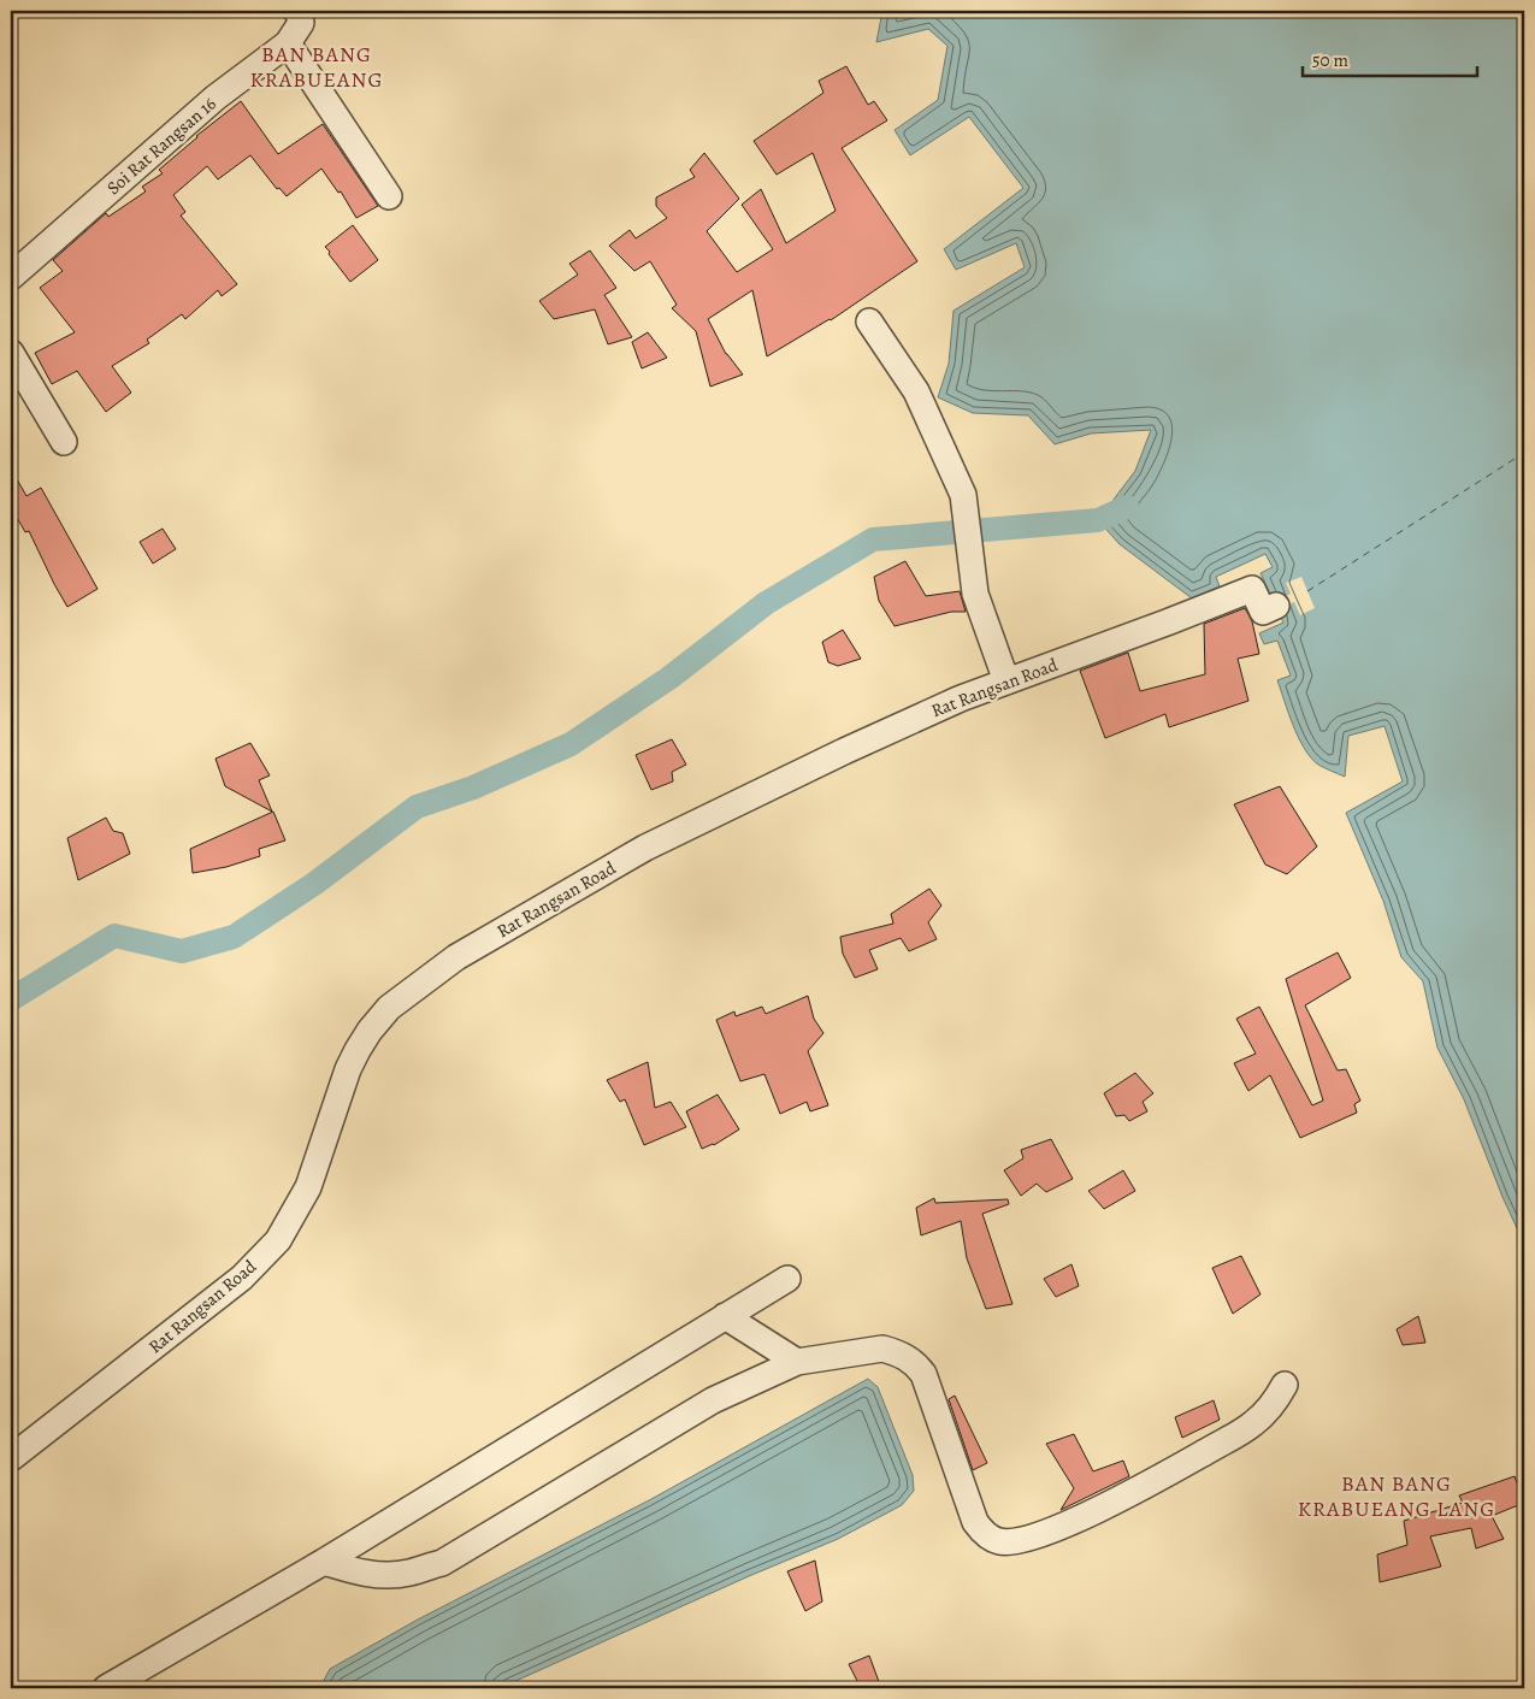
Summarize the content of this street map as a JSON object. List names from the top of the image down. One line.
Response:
{"streets":{"street":["Soi Rat Rangsan 16","Rat Rangsan Road"]},"districts":["BAN BANG KRABUEANG","BAN BANG KRABUEANG LANG"],"scale_bar":"50 m"}
